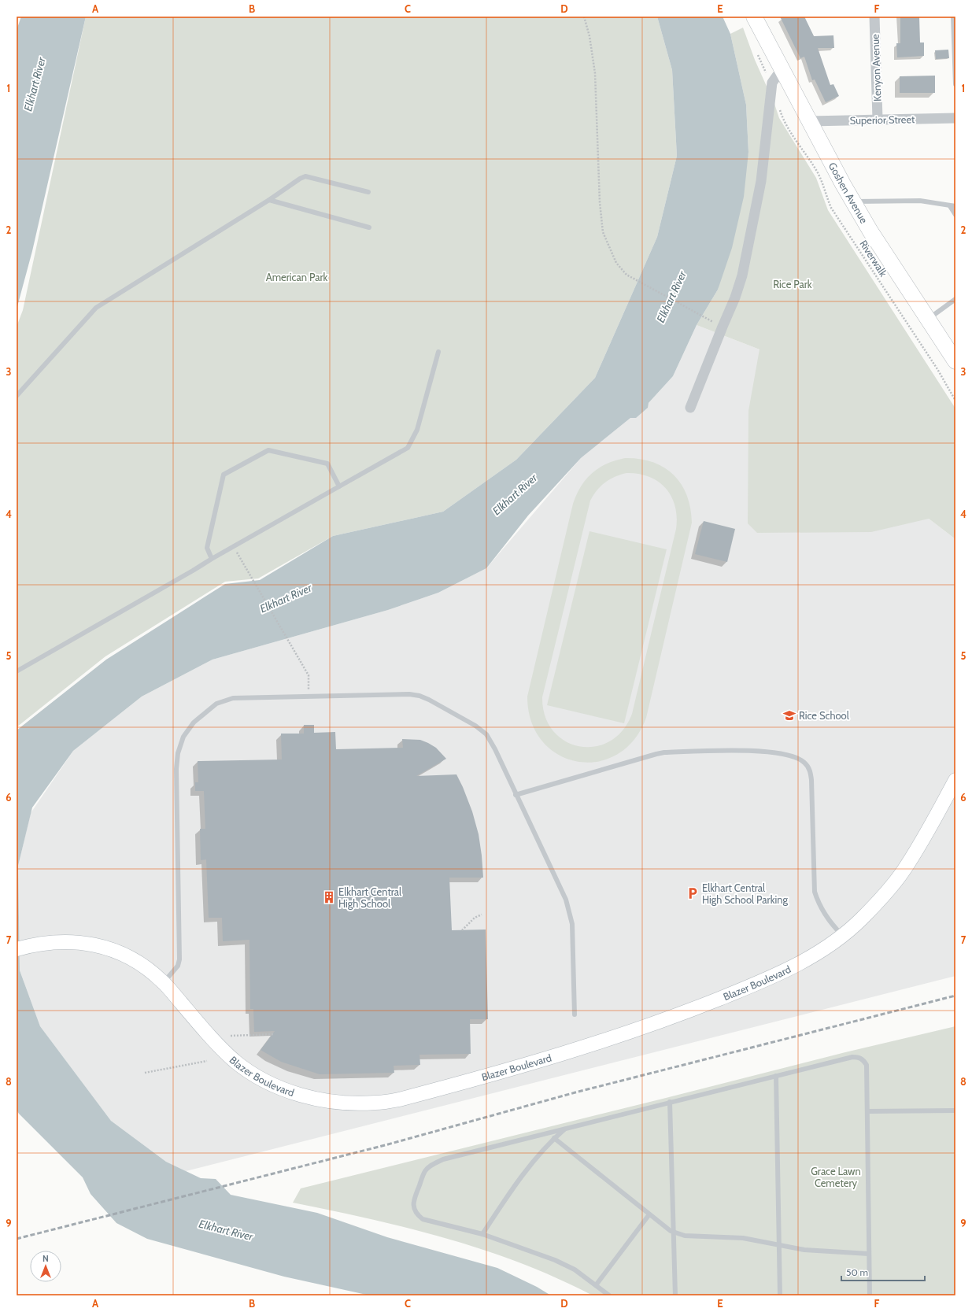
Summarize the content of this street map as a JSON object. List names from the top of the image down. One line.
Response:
{"streets":{"main road":["Goshen Avenue","Blazer Boulevard"],"street":["Kenyon Avenue","Superior Street"],"path":["Riverwalk"]},"crossings":[["Kenyon Avenue","Superior Street"],["Superior Street","Goshen Avenue"]],"water":["Elkhart River"],"parks":["American Park","Rice Park","Grace Lawn Cemetery"],"places":{"school or university":["Rice School"],"parking":["Elkhart Central High School Parking"],"building":["Elkhart Central High School"]},"scale_bar":"50 m","north":"top","grid":{"columns":["A","B","C","D","E","F"],"rows":["1","2","3","4","5","6","7","8","9"]}}
